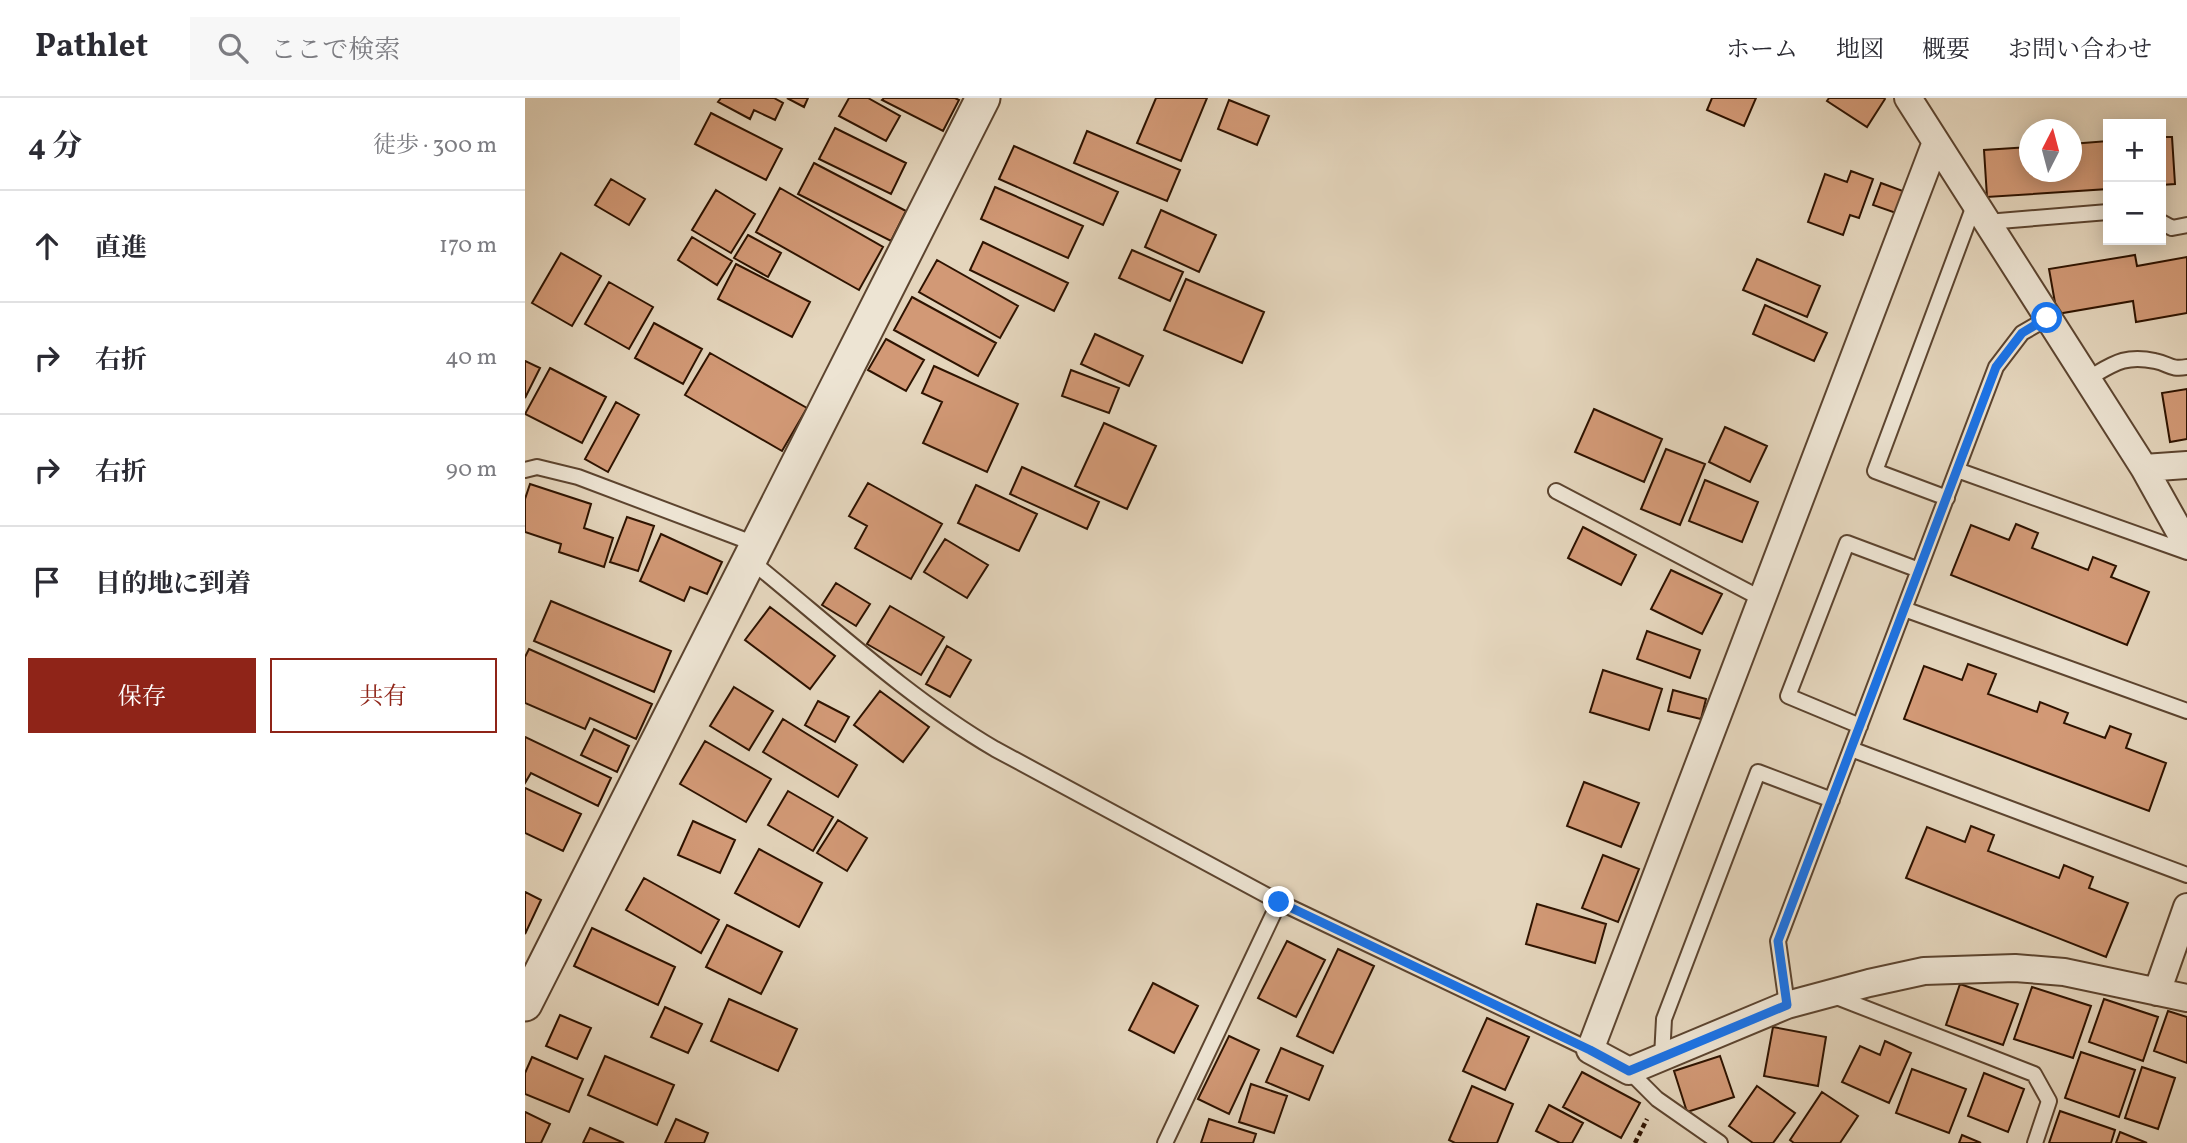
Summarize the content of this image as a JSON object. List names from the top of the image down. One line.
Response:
{"north":"top","page":{"header":"Pathlet","search":"ここで検索","nav":["ホーム","地図","概要","お問い合わせ"],"heading":["4 分","徒歩 · 300 m"],"map_buttons":["+","−"],"list":[["直進","170 m"],["右折","40 m"],["右折","90 m"],"目的地に到着"],"buttons":["保存","共有"]}}
